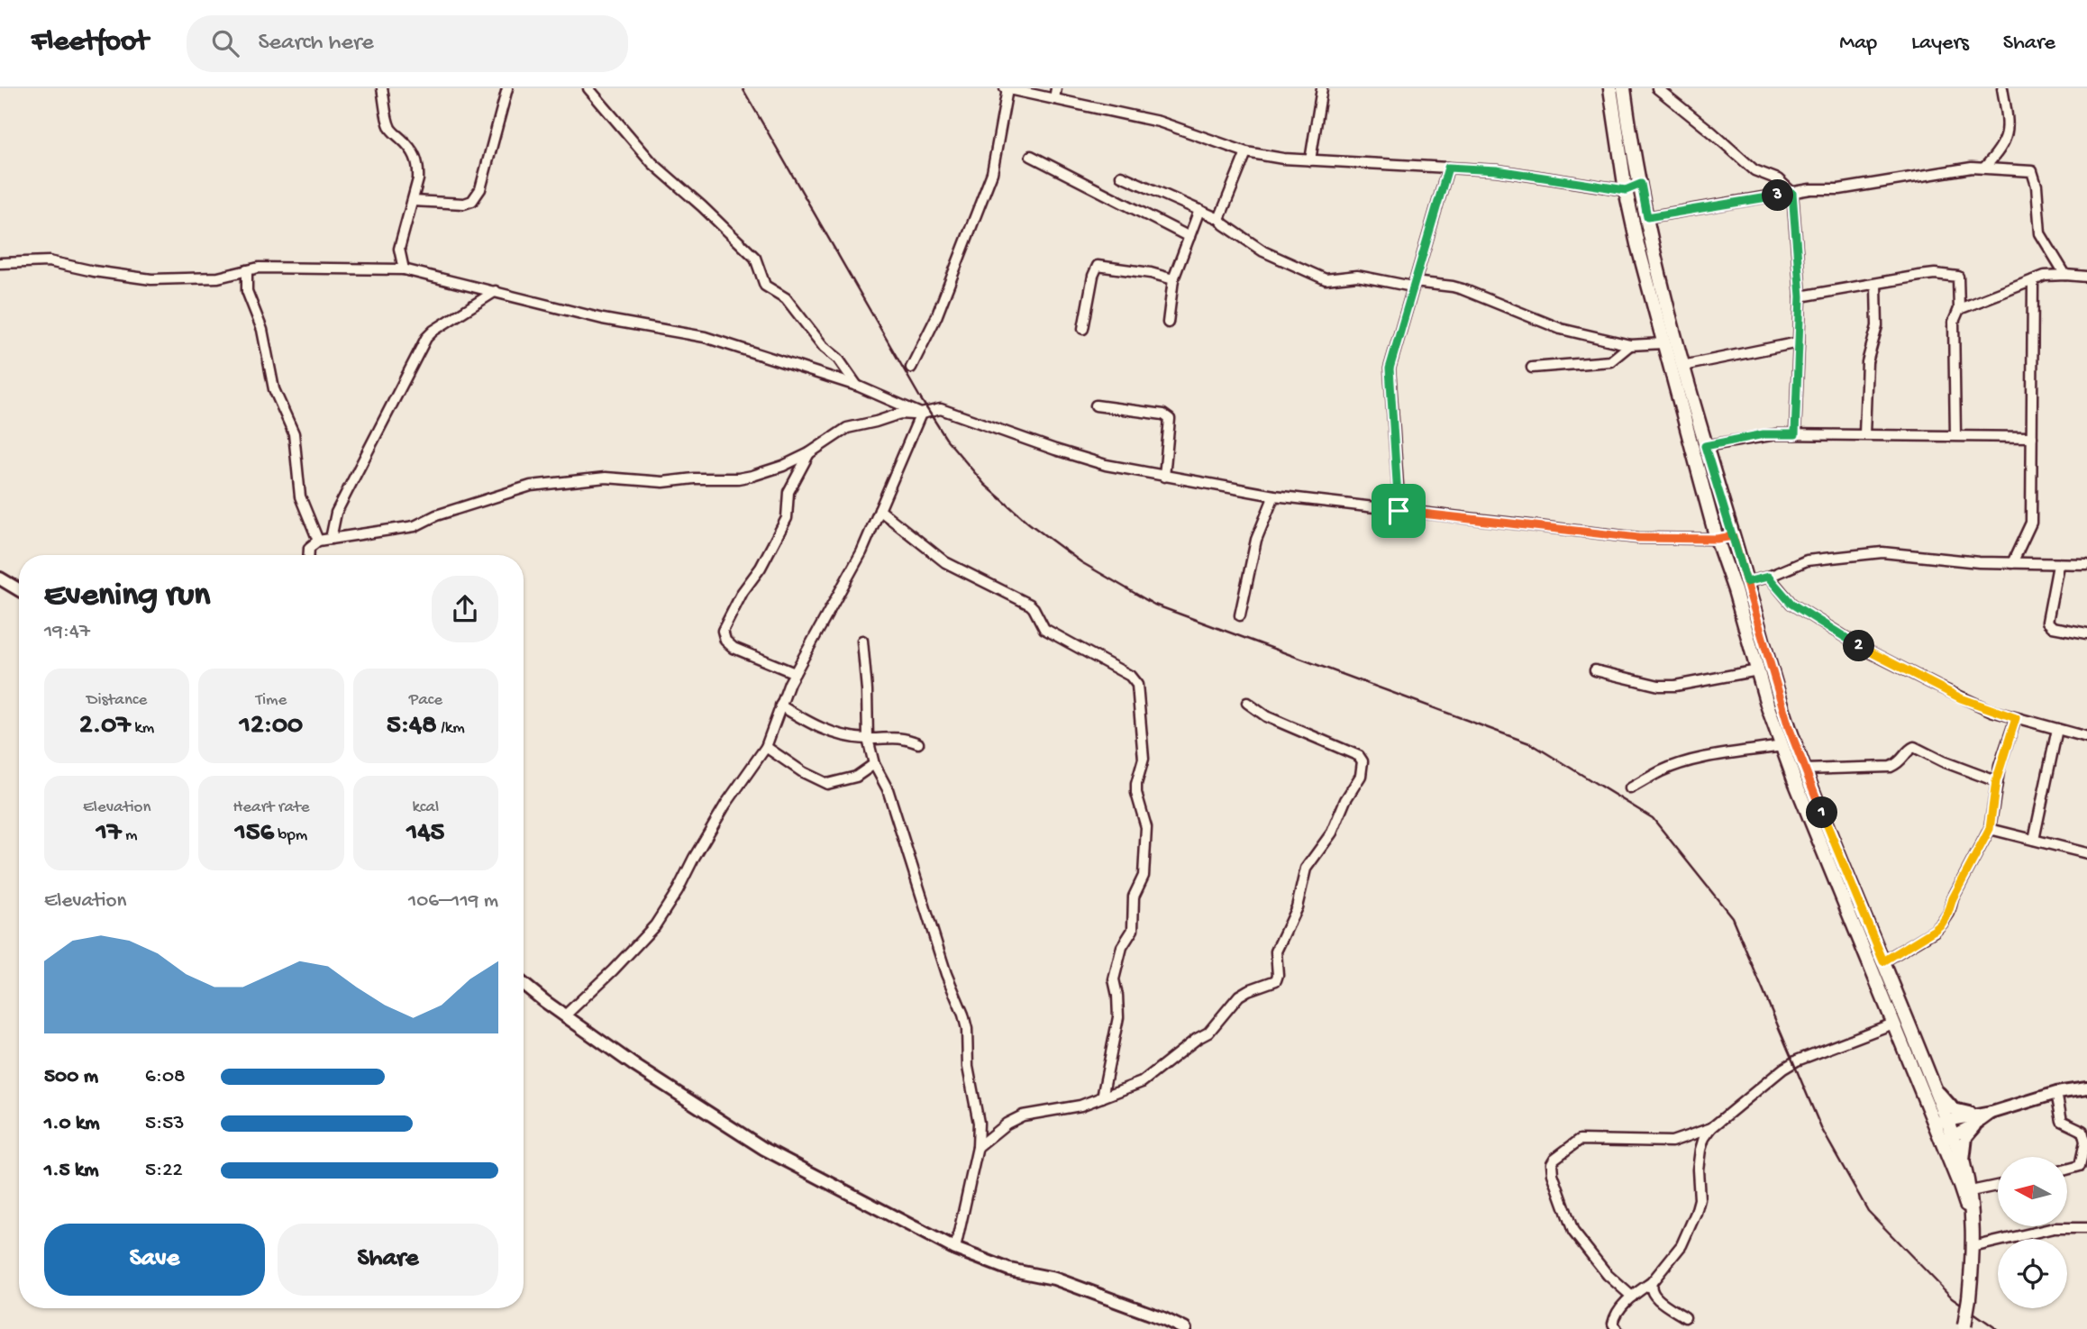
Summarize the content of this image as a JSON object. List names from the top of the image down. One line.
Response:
{"north":"left","page":{"header":"Fleetfoot","search":"Search here","nav":["Map","Layers","Share"],"pins":["3","2","1"],"heading":["Evening run","19:47"],"stats":[["Distance","2.07 km"],["Time","12:00"],["Pace","5:48 /km"],["Elevation","17 m"],["Heart rate","156 bpm"],["kcal","145"]],"chart":["Elevation","106–119 m"],"list":[{"name":"500 m","note":"6:08"},{"name":"1.0 km","note":"5:53"},{"name":"1.5 km","note":"5:22"}],"buttons":["Save","Share"]}}
